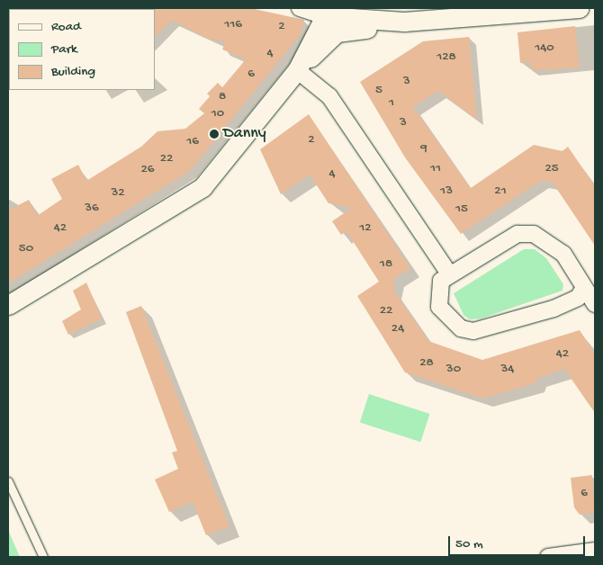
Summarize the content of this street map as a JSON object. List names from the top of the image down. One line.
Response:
{"places":["Danny"],"house_numbers":["116","2","140","4","128","6","3","5","8","1","10","3","2","16","9","22","11","25","26","4","13","21","32","36","15","42","12","50","18","22","24","42","28","30","34","6"],"legend":["Road","Park","Building"],"scale_bar":"50 m"}
